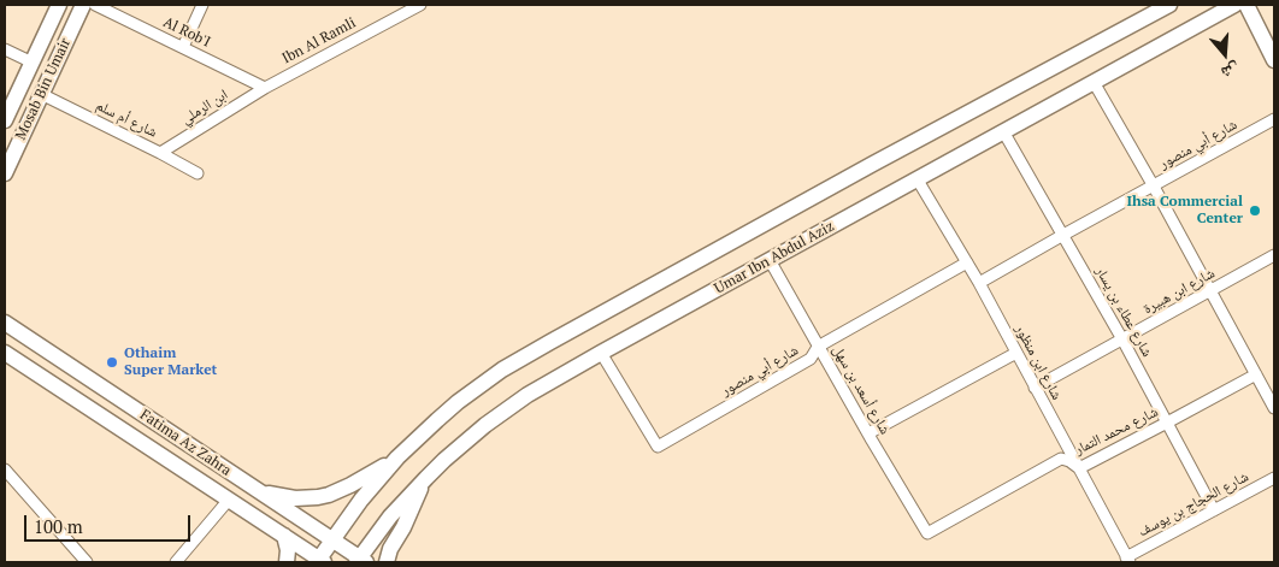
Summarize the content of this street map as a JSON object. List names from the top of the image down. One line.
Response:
{"streets":{"main road":["Mosab Bin Umair","Umar Ibn Abdul Aziz","Fatima Az Zahra"],"street":["Al Rob'I","Ibn Al Ramli","ابن الرملي","شارع أم سلم","شارع أبي منصور","شارع ابن هبيرة","شارع عطاء بن يسار","شارع ابن منظور","شارع أسعد بن سهل","شارع محمد التمار","شارع الحجاج بن يوسف"]},"crossings":[["Al Rob'I","Ibn Al Ramli"],["Al Rob'I","ابن الرملي"],["Ibn Al Ramli","ابن الرملي"],["Mosab Bin Umair","شارع أم سلم"],["ابن الرملي","شارع أم سلم"],["شارع أبي منصور","Umar Ibn Abdul Aziz"],["شارع أبي منصور","شارع عطاء بن يسار"],["شارع أبي منصور","شارع ابن منظور"],["شارع أبي منصور","شارع أسعد بن سهل"],["Umar Ibn Abdul Aziz","شارع عطاء بن يسار"],["Umar Ibn Abdul Aziz","شارع ابن منظور"],["Umar Ibn Abdul Aziz","شارع أسعد بن سهل"],["Umar Ibn Abdul Aziz","Fatima Az Zahra"],["شارع ابن هبيرة","شارع عطاء بن يسار"],["شارع ابن هبيرة","شارع ابن منظور"],["شارع عطاء بن يسار","شارع محمد التمار"],["شارع عطاء بن يسار","شارع الحجاج بن يوسف"],["شارع ابن منظور","شارع محمد التمار"],["شارع ابن منظور","شارع الحجاج بن يوسف"],["شارع أسعد بن سهل","شارع محمد التمار"]],"places":["Ihsa Commercial Center","Othaim Super Market"],"scale_bar":"100 m","north":"bottom"}
